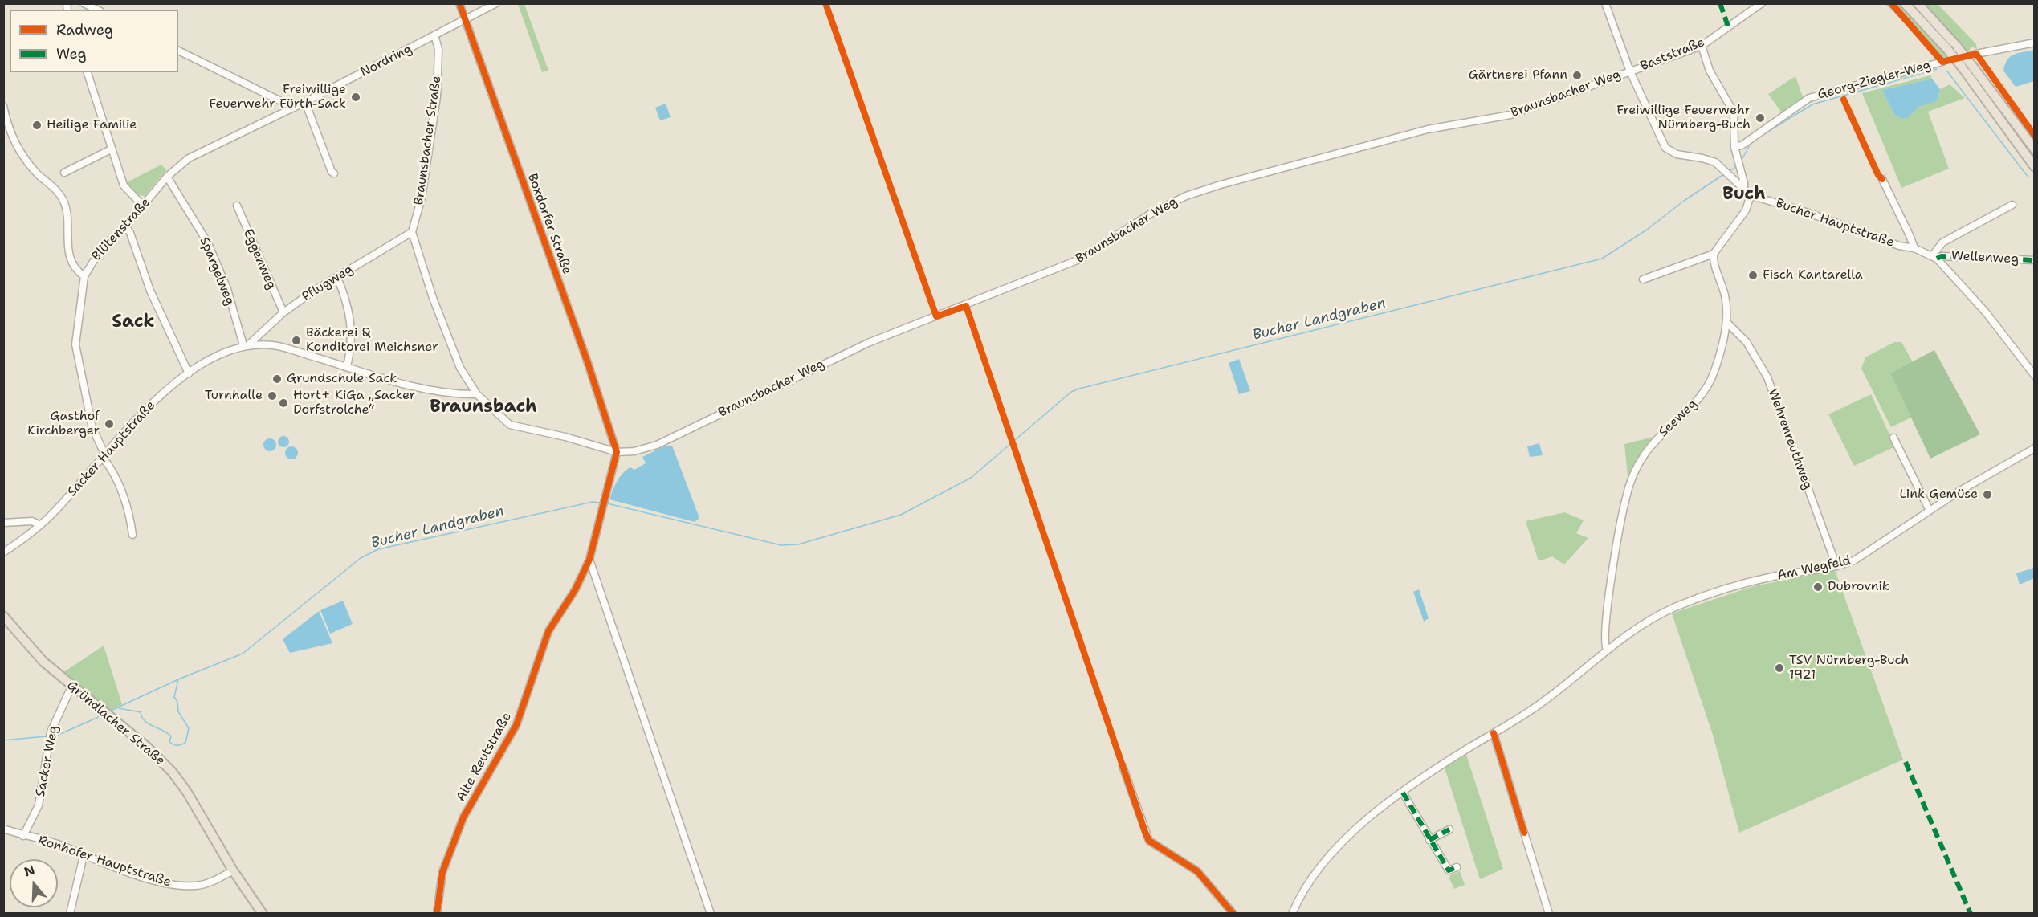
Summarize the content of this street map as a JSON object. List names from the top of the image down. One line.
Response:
{"streets":{"main road":["Gründlacher Straße"],"street":["Baststraße","Nordring","Georg-Ziegler-Weg","Braunsbacher Weg","Braunsbacher Straße","Bucher Hauptstraße","Boxdorfer Straße","Blütenstraße","Wellenweg","Eggenweg","Spargelweg","Pflugweg","Seeweg","Wehrenreuthweg","Sacker Hauptstraße","Am Wegfeld","Alte Reutstraße","Sacker Weg","Ronhofer Hauptstraße"]},"crossings":[["Baststraße","Braunsbacher Weg"],["Baststraße","Bucher Hauptstraße"],["Nordring","Braunsbacher Straße"],["Nordring","Boxdorfer Straße"],["Nordring","Blütenstraße"],["Braunsbacher Weg","Bucher Hauptstraße"],["Braunsbacher Weg","Boxdorfer Straße"],["Braunsbacher Weg","Alte Reutstraße"],["Braunsbacher Straße","Pflugweg"],["Bucher Hauptstraße","Wellenweg"],["Boxdorfer Straße","Alte Reutstraße"],["Blütenstraße","Spargelweg"],["Blütenstraße","Sacker Hauptstraße"],["Eggenweg","Pflugweg"],["Spargelweg","Pflugweg"],["Spargelweg","Sacker Hauptstraße"],["Pflugweg","Sacker Hauptstraße"],["Seeweg","Wehrenreuthweg"],["Seeweg","Am Wegfeld"],["Wehrenreuthweg","Am Wegfeld"],["Gründlacher Straße","Sacker Weg"],["Gründlacher Straße","Ronhofer Hauptstraße"],["Sacker Weg","Ronhofer Hauptstraße"]],"districts":["Buch","Sack","Braunsbach"],"water":["Bucher Landgraben"],"places":["Gärtnerei Pfann","Freiwillige Feuerwehr Fürth-Sack","Freiwillige Feuerwehr Nürnberg-Buch","Heilige Familie","Fisch Kantarella","Bäckerei & Konditorei Meichsner","Grundschule Sack","Turnhalle","Hort+ KiGa „Sacker Dorfstrolche“","Gasthof Kirchberger","Link Gemüse","Dubrovnik","TSV Nürnberg-Buch 1921"],"legend":["Radweg","Weg"],"north":"top"}
